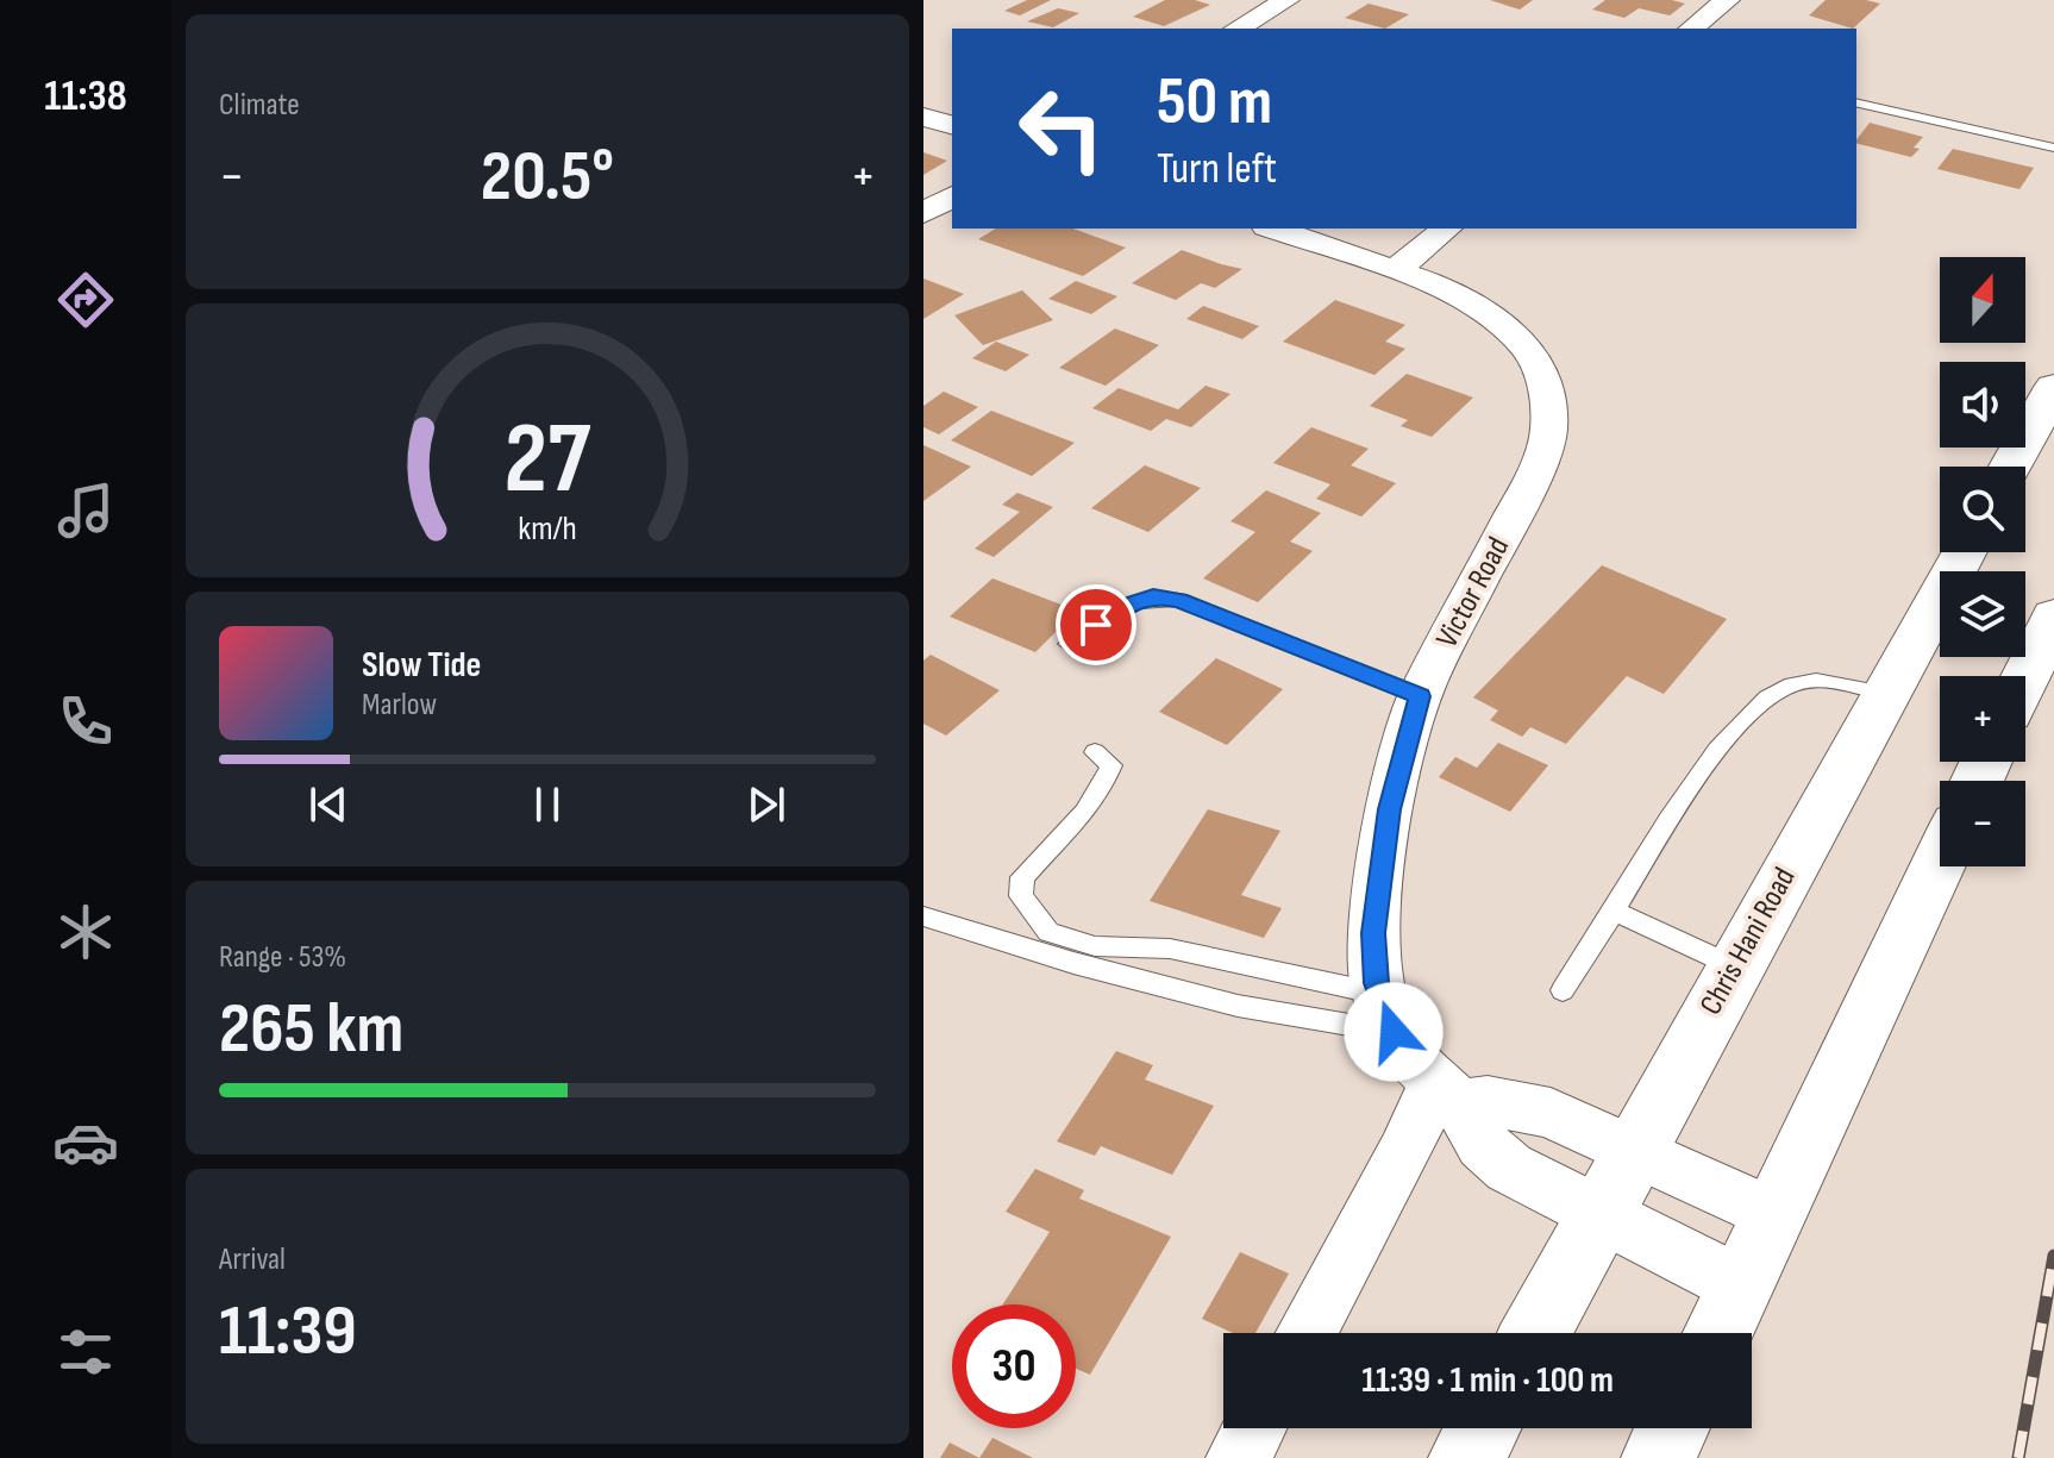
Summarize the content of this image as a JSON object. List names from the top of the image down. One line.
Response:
{"streets":{"main road":["Chris Hani Road"],"street":["Victor Road"]},"crossings":[["Victor Road","Chris Hani Road"]],"north":"top","page":{"tabs":"11:38","tile":["Climate",["Range · 53%","265 km"],["Arrival","11:39"]],"turn":["50 m","Turn left"],"heat":["−","20.5°","+"],"map_buttons":["+","−"],"song":["Slow Tide","Marlow"],"limit":"30","trip":"11:39 · 1 min · 100 m","gauge":["27","km/h"]}}
